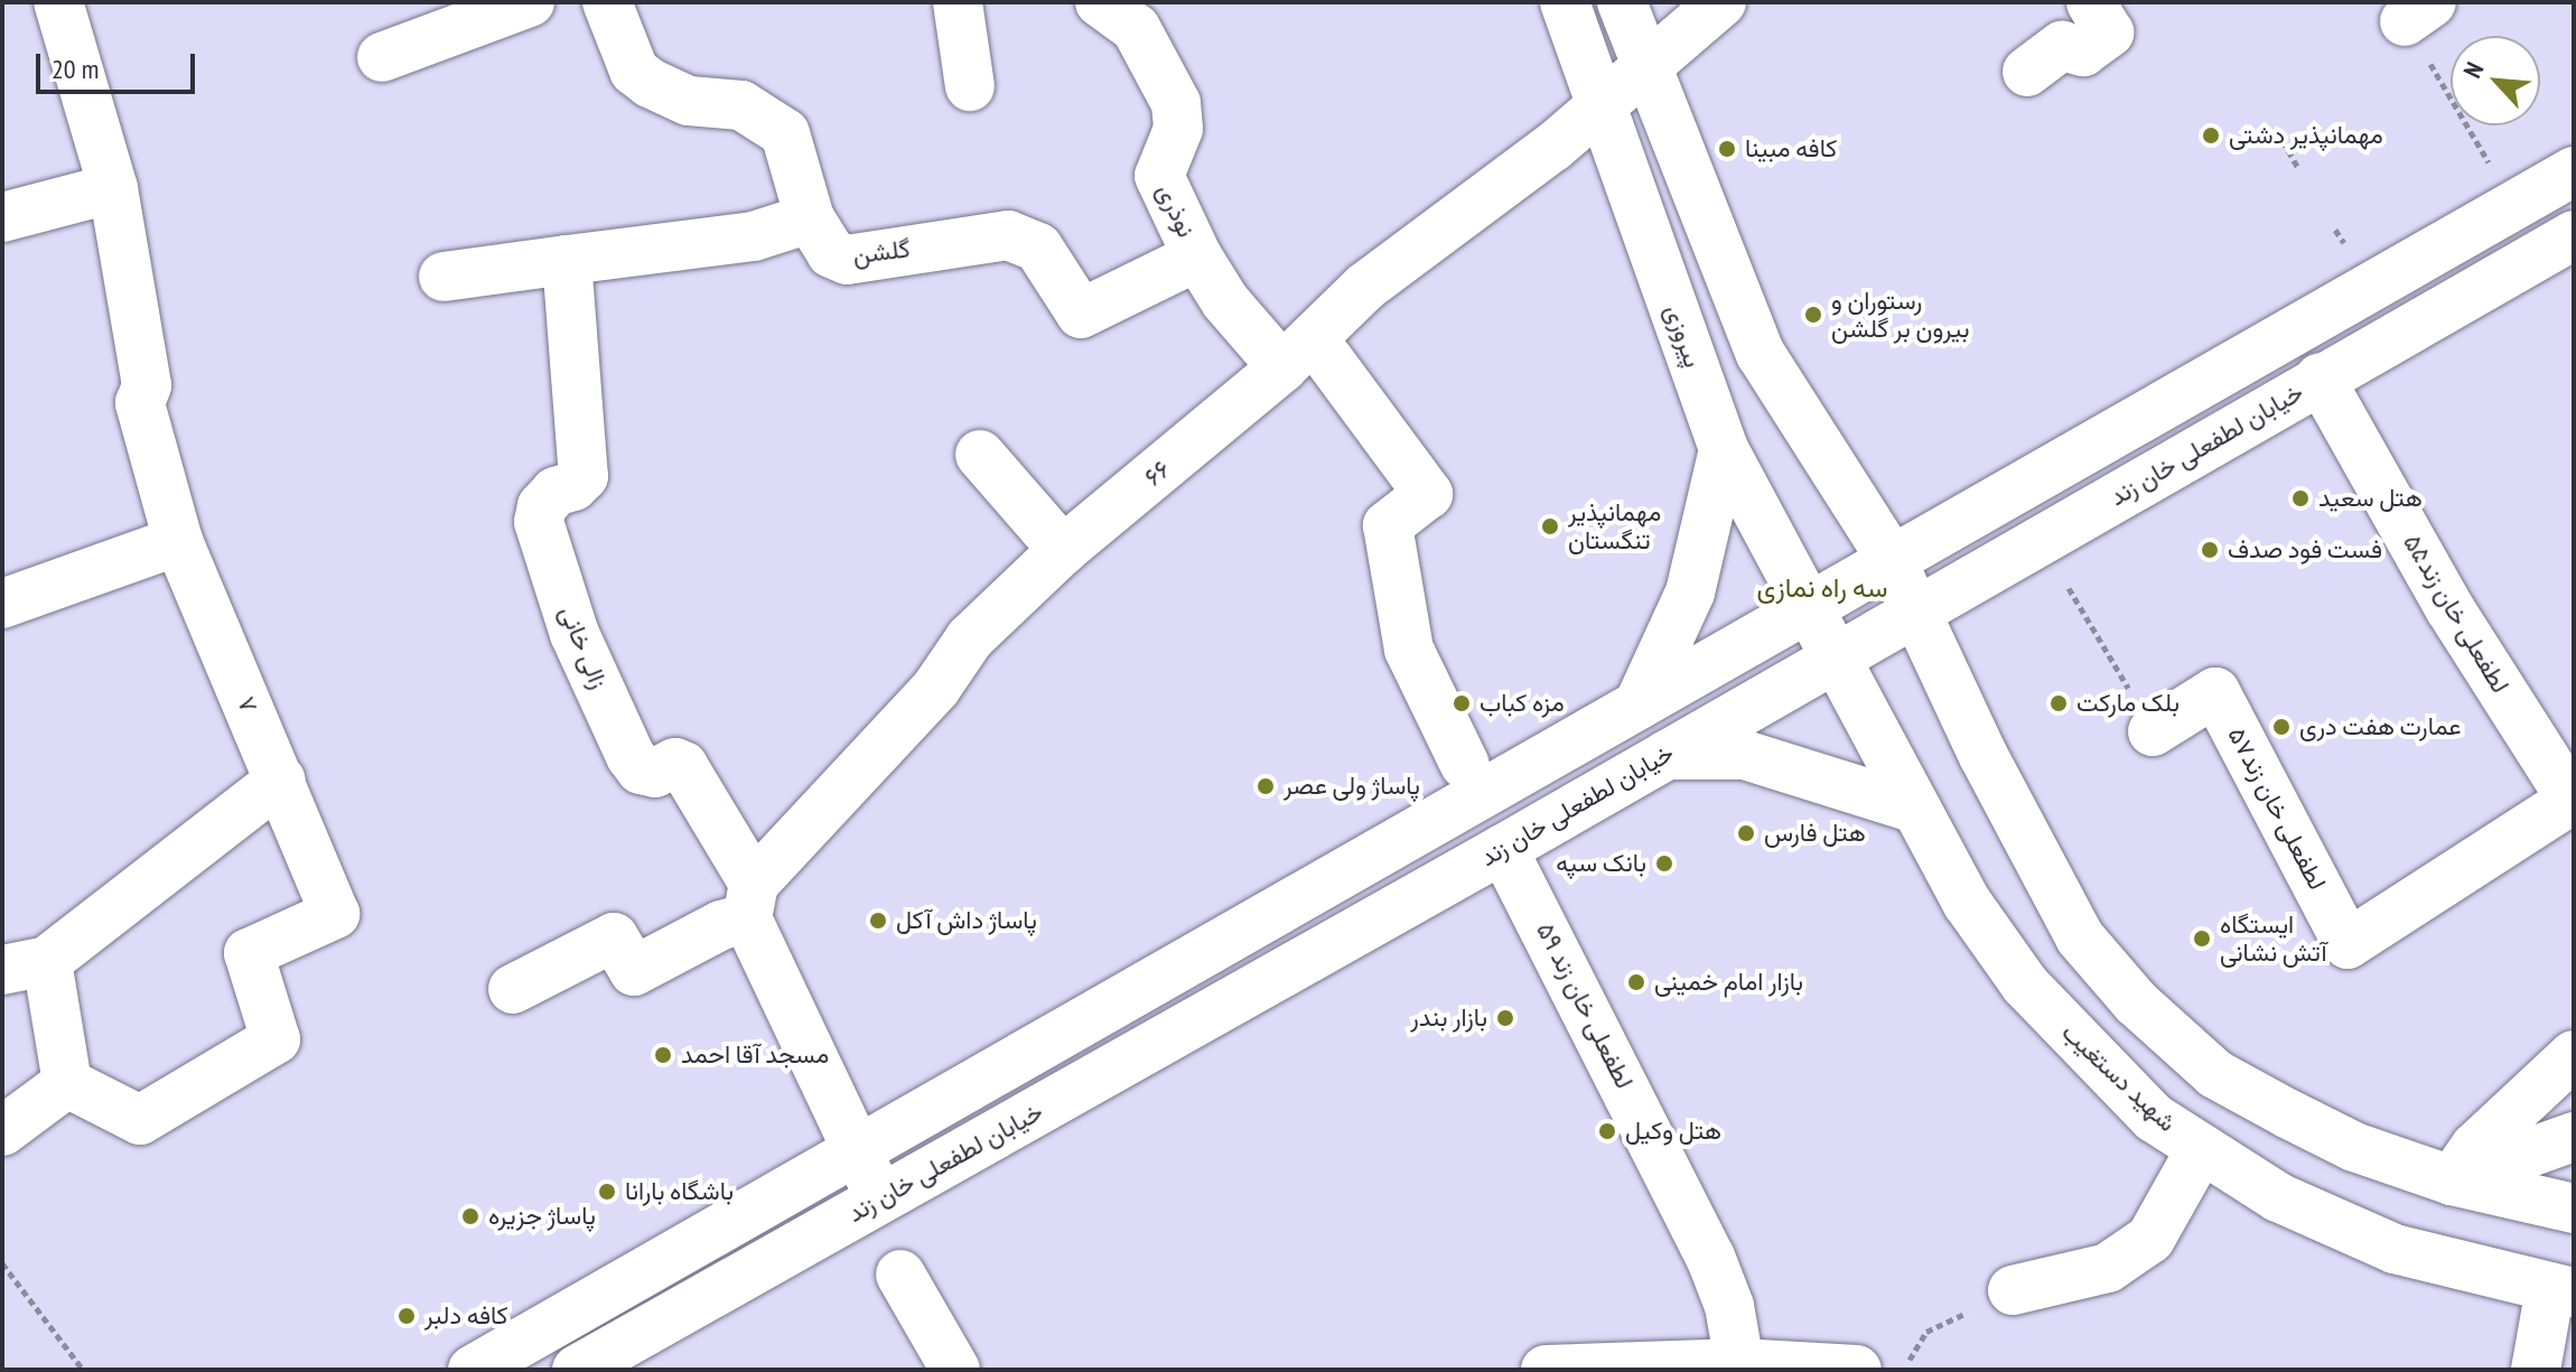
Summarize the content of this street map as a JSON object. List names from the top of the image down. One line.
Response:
{"streets":{"street":["نوذری","گلشن","پیروزی","خیابان لطفعلی خان زند","۶۶","لطفعلی خان زند۵۵","زالی خانی","۷","لطفعلی خان زند۵۷","لطفعلی خان زند ۵۹","شهید دستغیب"]},"crossings":[["نوذری","گلشن"],["نوذری","۶۶"],["پیروزی","خیابان لطفعلی خان زند"],["پیروزی","۶۶"],["پیروزی","شهید دستغیب"],["خیابان لطفعلی خان زند","لطفعلی خان زند۵۵"],["خیابان لطفعلی خان زند","زالی خانی"],["خیابان لطفعلی خان زند","لطفعلی خان زند ۵۹"],["خیابان لطفعلی خان زند","شهید دستغیب"],["۶۶","زالی خانی"],["لطفعلی خان زند۵۵","لطفعلی خان زند۵۷"]],"districts":["سه راه نمازی"],"places":["مهمانپذیر دشتی","کافه مبینا","رستوران و بیرون بر گلشن","هتل سعيد","مهمانپذیر تنگستان","فست فود صدف","مزه کباب","بلک مارکت","عمارت هفت دری","پاساژ ولی عصر","هتل فارس","بانک سپه","پاساژ داش آکل","ایستگاه آتش نشانی","بازار امام خمینی","بازار بندر","مسجد آقا احمد","هتل وکیل","باشگاه بارانا","پاساژ جزیره","کافه دلبر"],"scale_bar":"20 m","north":"top left"}
